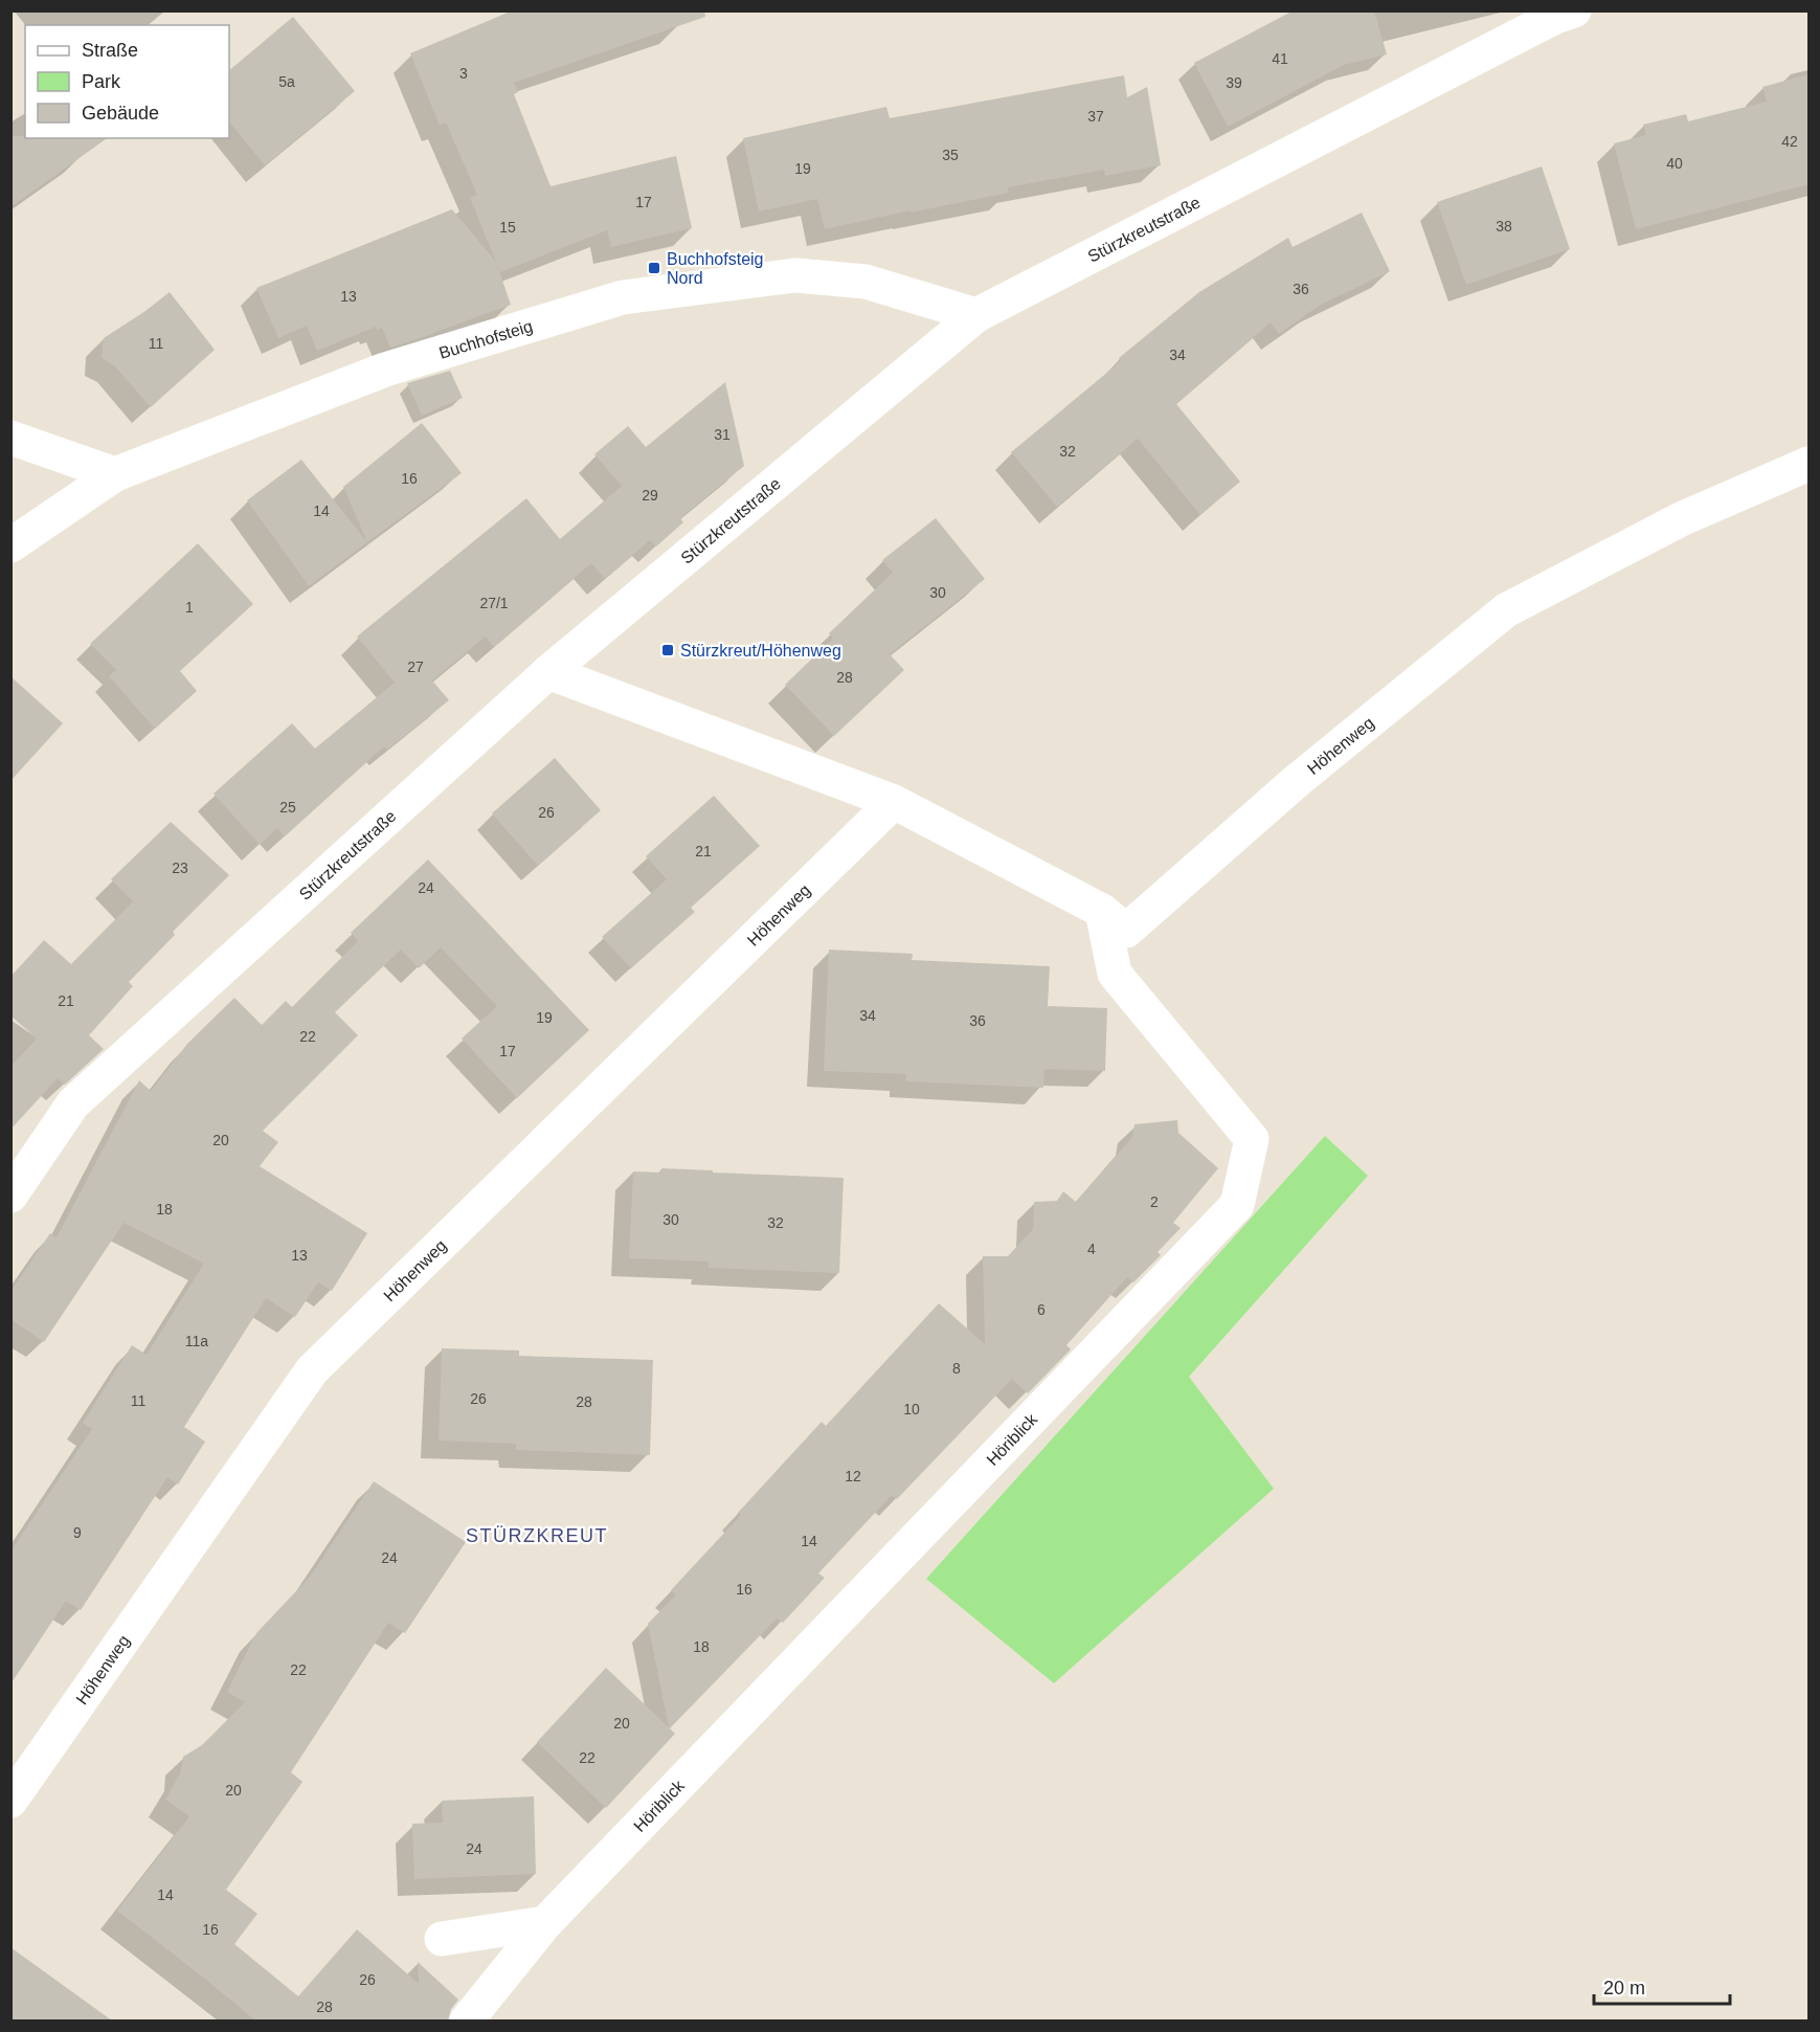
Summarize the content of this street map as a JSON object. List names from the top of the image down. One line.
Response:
{"streets":{"street":["Stürzkreutstraße","Buchhofsteig","Höhenweg","Höriblick"]},"crossings":[["Stürzkreutstraße","Buchhofsteig"],["Stürzkreutstraße","Höhenweg"],["Höhenweg","Höriblick"]],"districts":["STÜRZKREUT"],"places":{"transit":["Buchhofsteig Nord","Stürzkreut/Höhenweg"]},"house_numbers":["41","3","5a","39","37","42","35","40","19","17","38","15","36","13","11","34","31","32","16","29","14","30","27/1","1","27","28","25","26","21","23","24","21","34","19","36","22","17","20","2","18","30","32","4","13","6","11a","8","26","11","28","10","12","9","14","24","16","18","22","20","22","20","24","14","16","26","28"],"legend":["Straße","Park","Gebäude"],"scale_bar":"20 m"}
